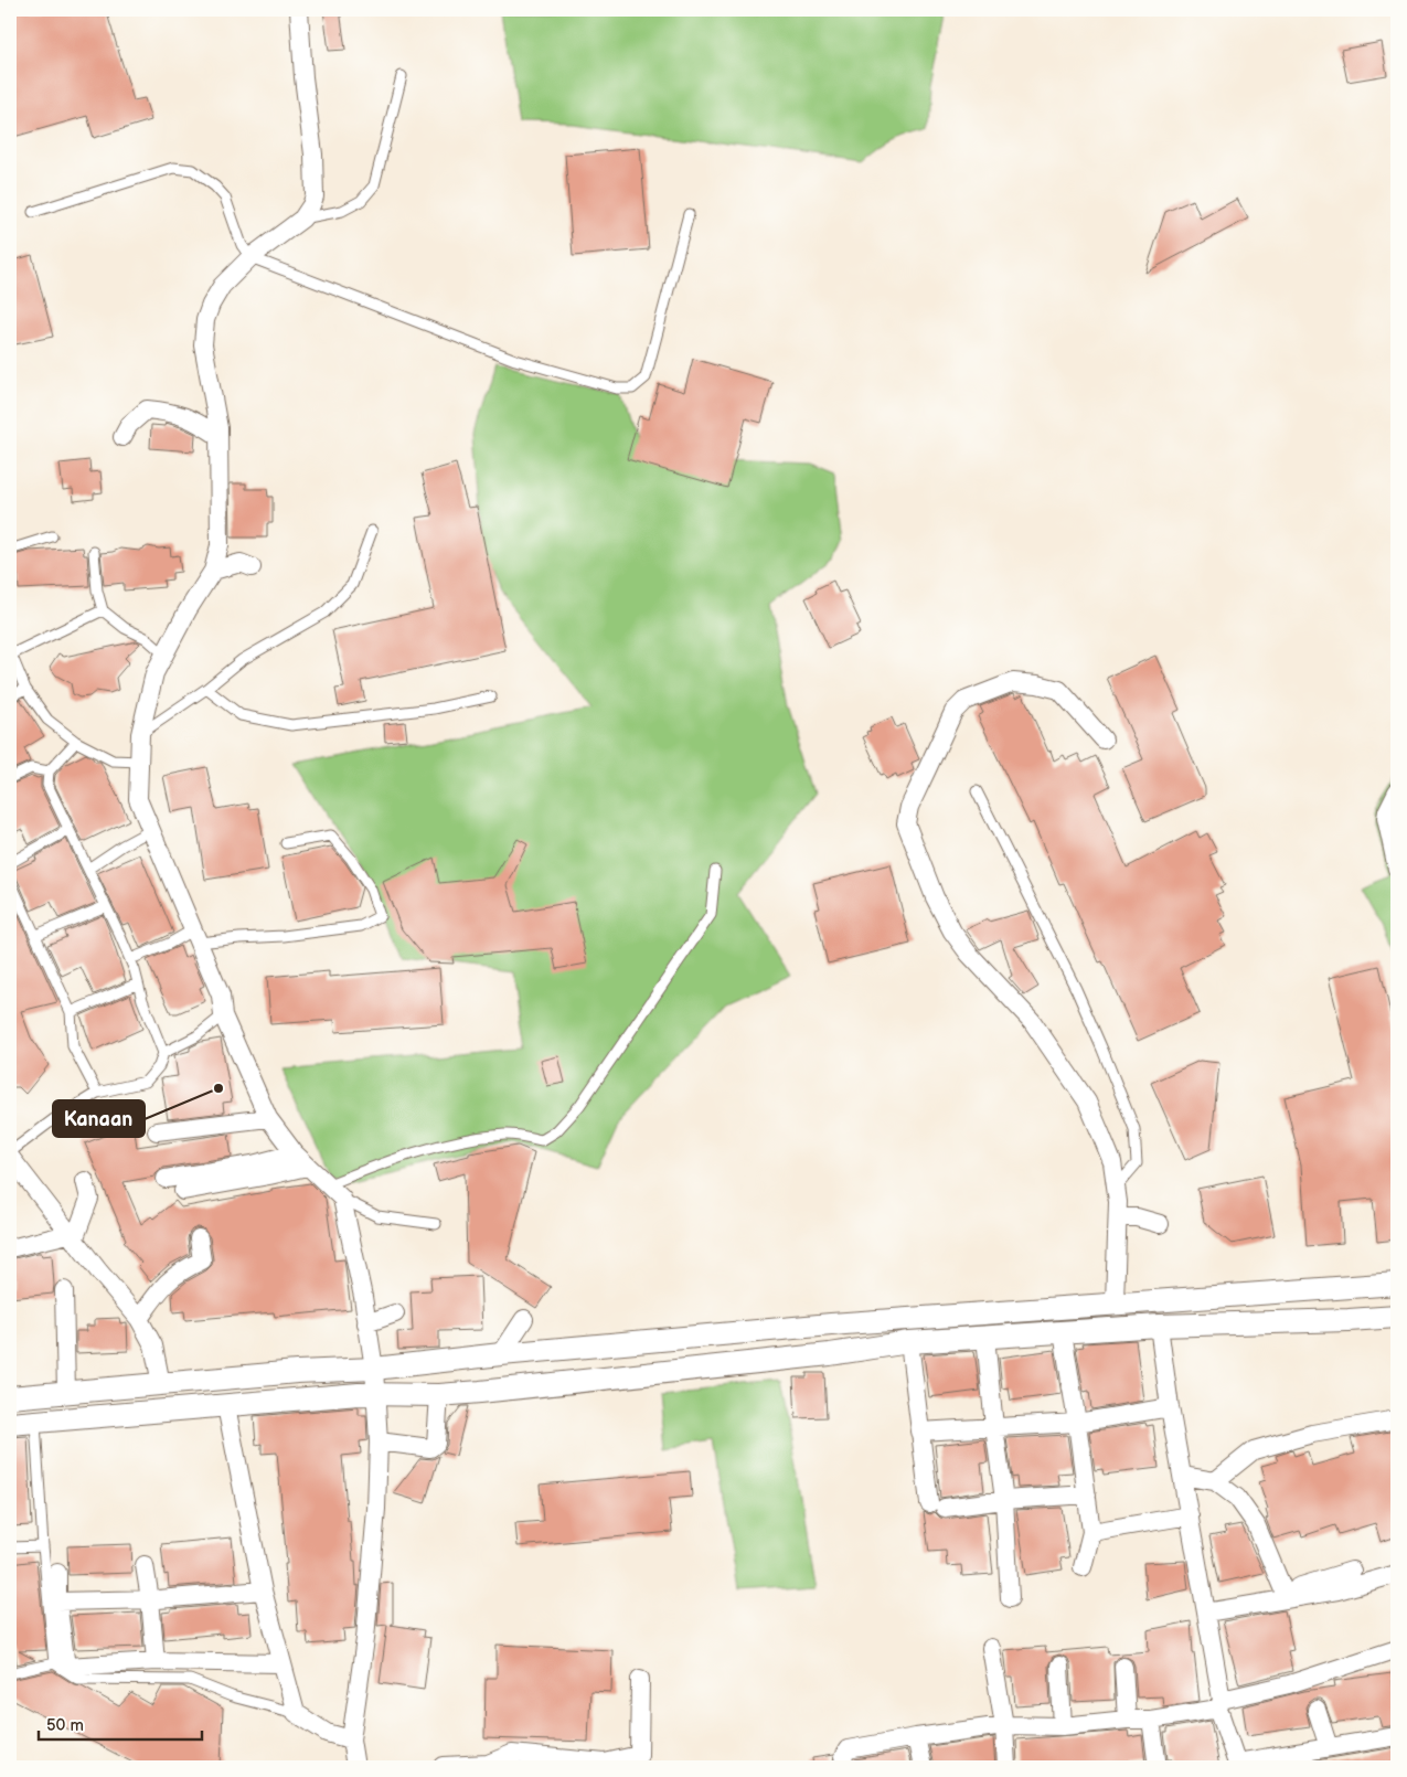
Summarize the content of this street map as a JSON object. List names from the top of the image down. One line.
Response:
{"places":["Kanaan"],"scale_bar":"50 m"}
